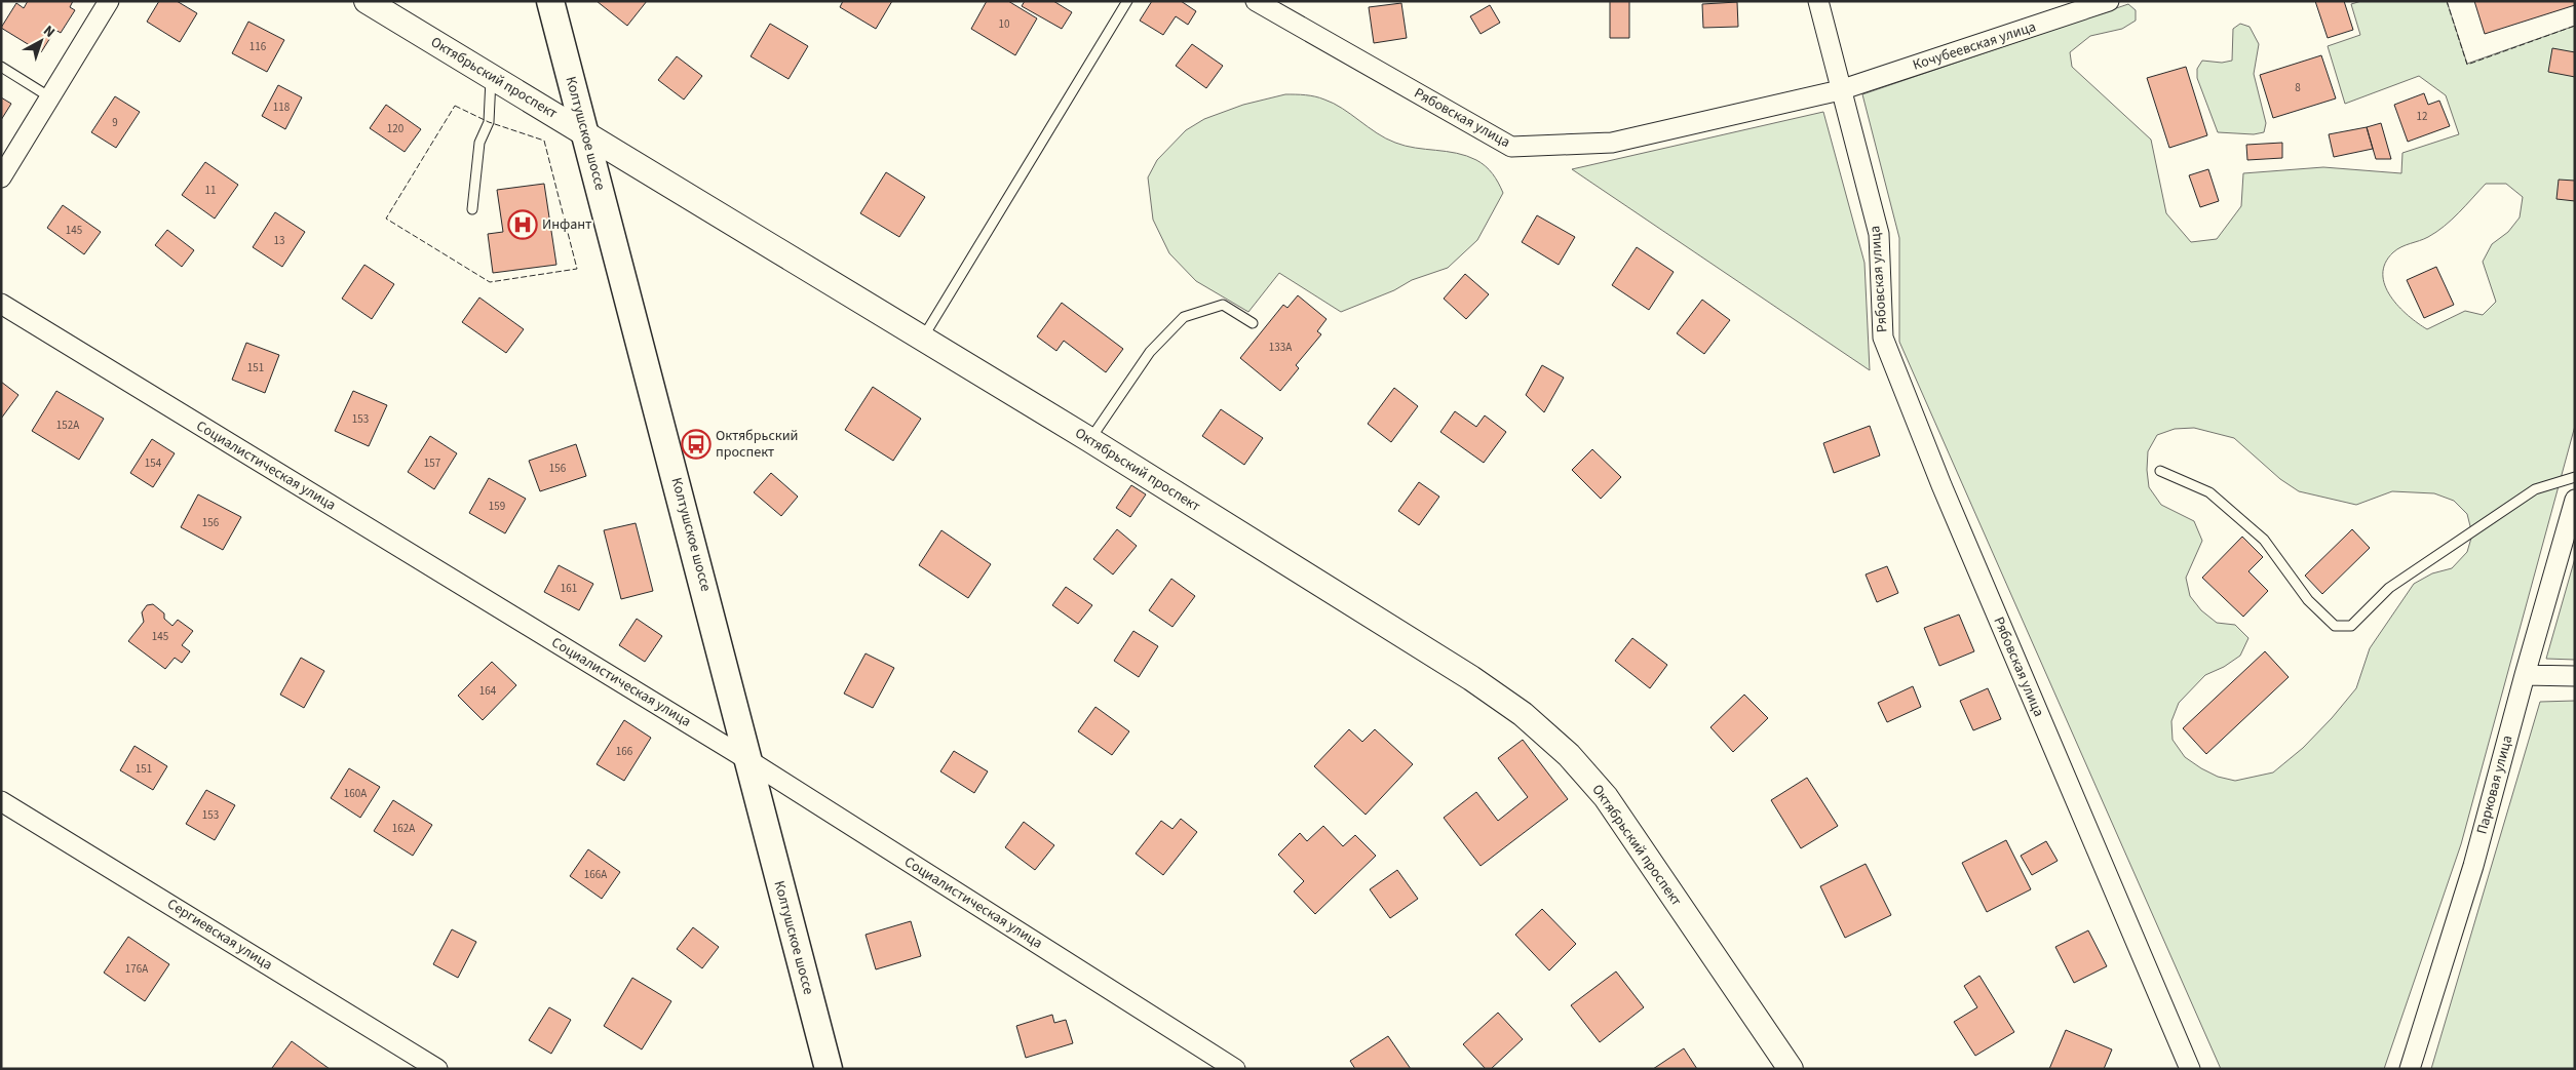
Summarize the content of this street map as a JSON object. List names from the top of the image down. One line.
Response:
{"streets":{"main road":["Колтушское шоссе"],"street":["Кочубеевская улица","Октябрьский проспект","Рябовская улица","Социалистическая улица","Парковая улица","Сергиевская улица"]},"crossings":[["Кочубеевская улица","Рябовская улица"],["Октябрьский проспект","Колтушское шоссе"],["Колтушское шоссе","Социалистическая улица"]],"places":{"hospital":["Инфант"],"bus stop":["Октябрьский проспект"]},"house_numbers":["10","116","8","118","12","9","120","11","145","13","133А","151","153","152А","154","157","156","159","156","161","145","164","166","151","160А","153","162А","166А","176А"],"north":"top right"}
